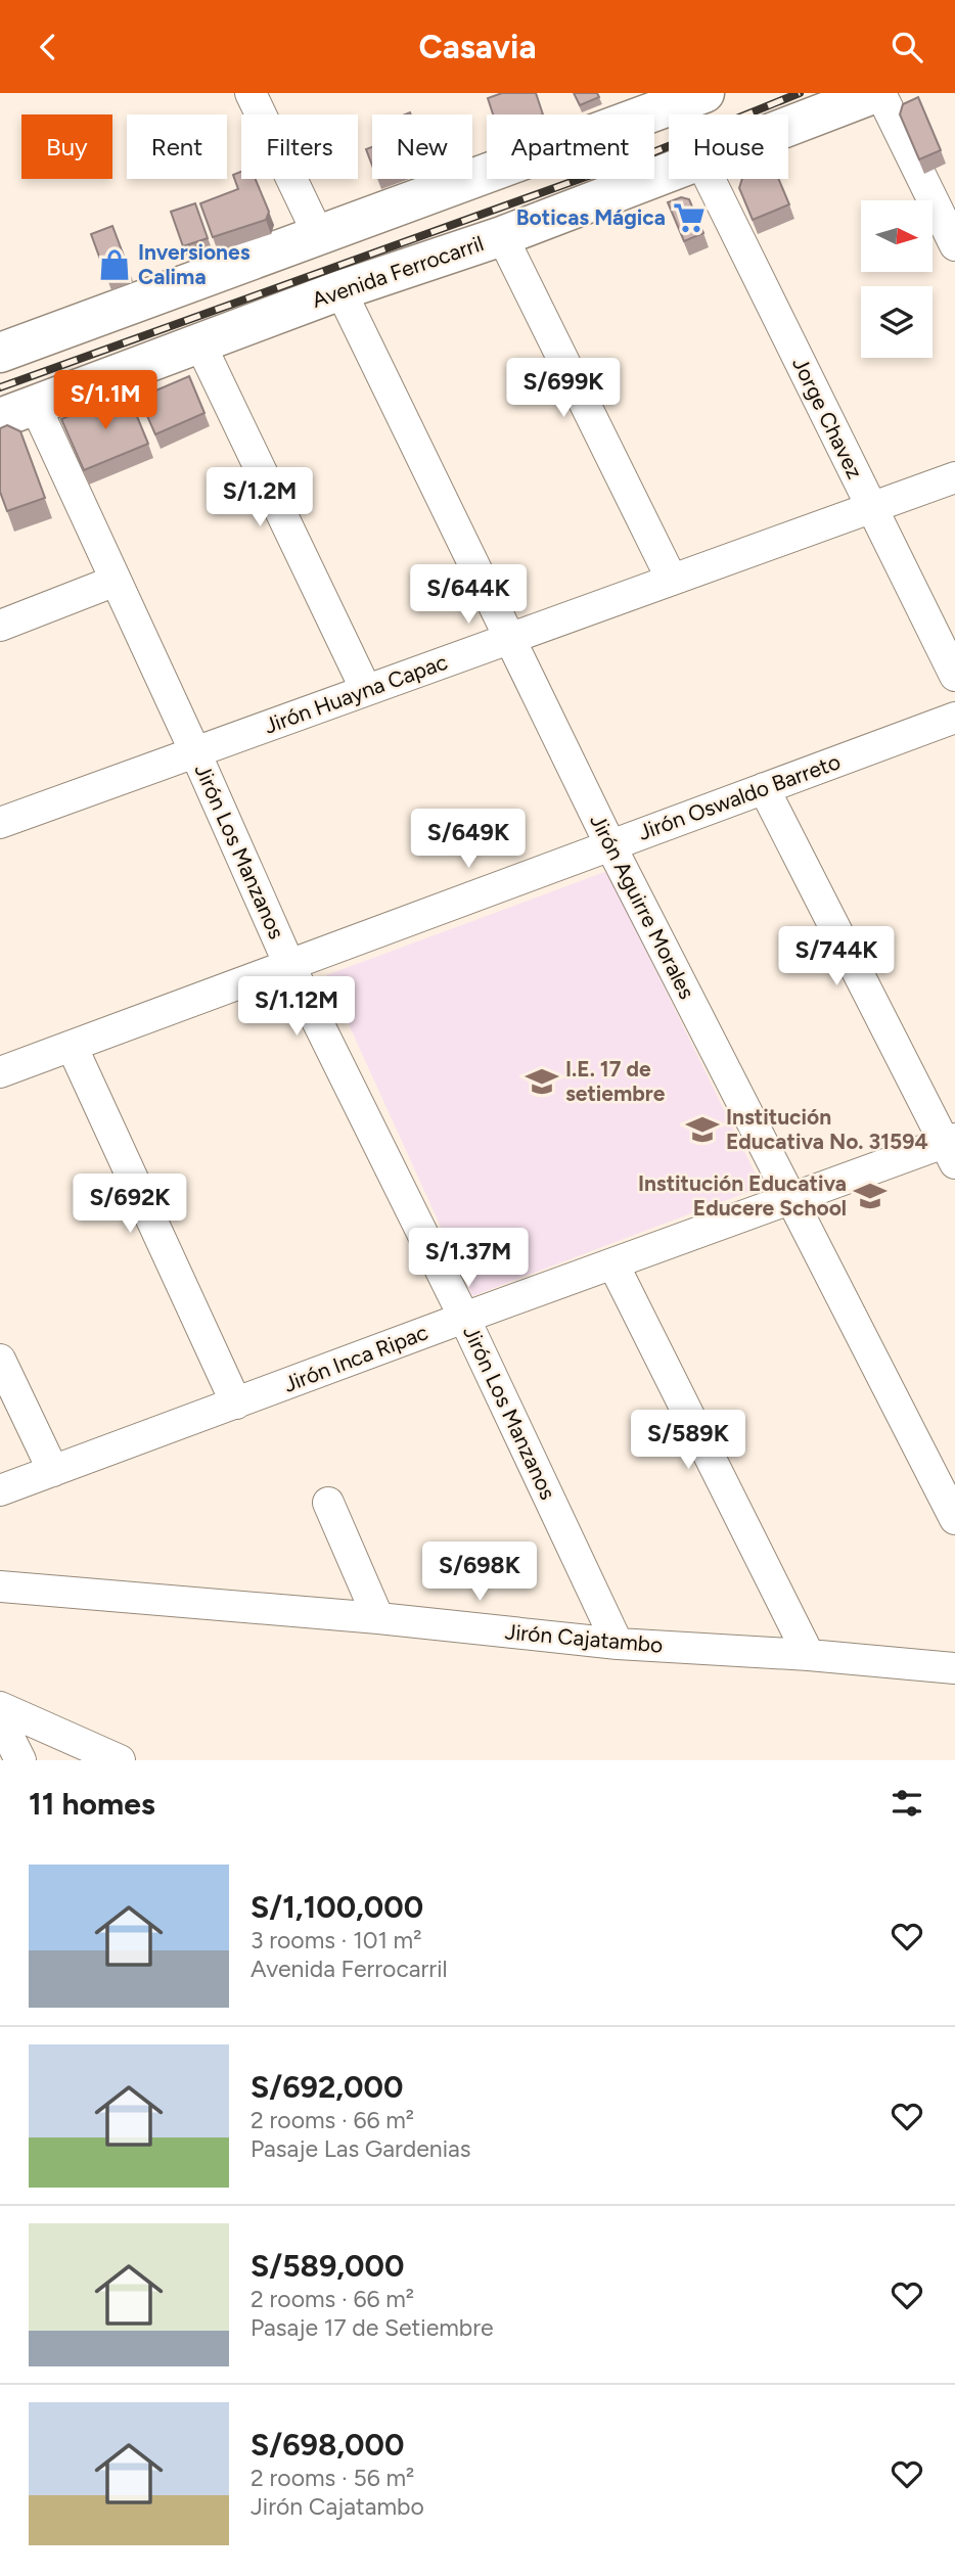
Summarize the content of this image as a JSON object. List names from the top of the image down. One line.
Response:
{"streets":{"main road":["Avenida Ferrocarril"],"street":["Jorge Chavez","Jirón Huayna Capac","Jirón Oswaldo Barreto","Jirón Los Manzanos","Jirón Aguirre Morales","Jirón Inca Ripac","Jirón Cajatambo"]},"crossings":[["Avenida Ferrocarril","Jirón Los Manzanos"],["Avenida Ferrocarril","Jirón Aguirre Morales"],["Jorge Chavez","Jirón Huayna Capac"],["Jirón Huayna Capac","Jirón Los Manzanos"],["Jirón Huayna Capac","Jirón Aguirre Morales"],["Jirón Oswaldo Barreto","Jirón Los Manzanos"],["Jirón Oswaldo Barreto","Jirón Aguirre Morales"],["Jirón Los Manzanos","Jirón Inca Ripac"],["Jirón Los Manzanos","Jirón Cajatambo"],["Jirón Aguirre Morales","Jirón Inca Ripac"]],"places":{"supermarket":["Boticas Mágica"],"shop":["Inversiones Calima"],"school or university":["I.E. 17 de setiembre","Institución Educativa No. 31594","Institución Educativa Educere School"]},"north":"right","page":{"header":"Casavia","chip":["Buy","Rent","Filters","New","Apartment","House"],"price":["S/699K","S/1.1M","S/1.2M","S/644K","S/649K","S/744K","S/1.12M","S/692K","S/1.37M","S/589K","S/698K"],"heading":"11 homes","list":[{"name":"S/1,100,000","note":"3 rooms · 101 m² · Avenida Ferrocarril"},{"name":"S/692,000","note":"2 rooms · 66 m² · Pasaje Las Gardenias"},{"name":"S/589,000","note":"2 rooms · 66 m² · Pasaje 17 de Setiembre"},{"name":"S/698,000","note":"2 rooms · 56 m² · Jirón Cajatambo"}]}}
